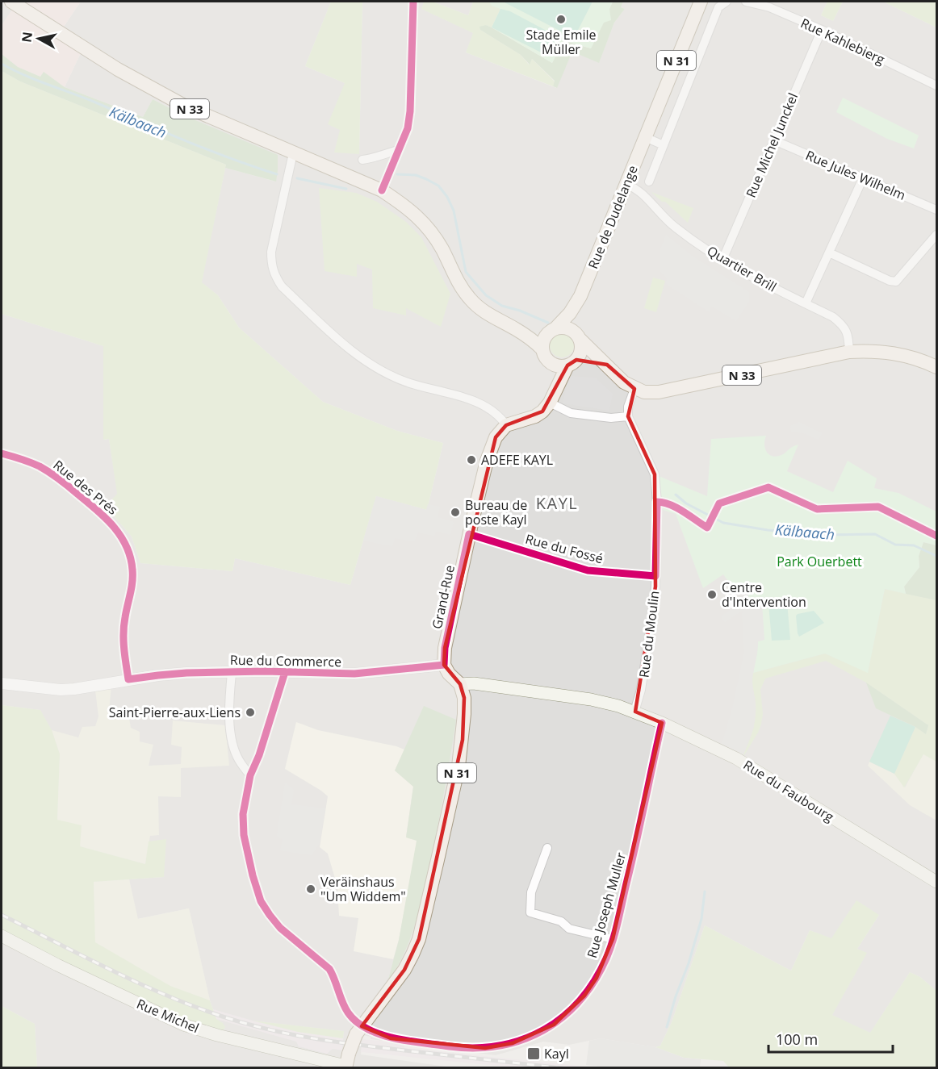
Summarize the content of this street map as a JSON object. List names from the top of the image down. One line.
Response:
{"streets":{"main road":["N 31","N 33","Rue de Dudelange","Grand-Rue","Rue du Faubourg","Rue Michel"],"street":["Rue Kahlebierg","Rue Michel Junckel","Rue Jules Wilhelm","Quartier Brill","Rue des Prés","Rue du Fossé","Rue du Moulin","Rue du Commerce","Rue Joseph Muller"]},"crossings":[["Rue Kahlebierg","Rue Michel Junckel"],["N 31","Rue Joseph Muller"],["N 31","Rue Michel"],["N 33","Rue de Dudelange"],["N 33","Quartier Brill"],["Rue Michel Junckel","Rue Jules Wilhelm"],["Rue Michel Junckel","Quartier Brill"],["Rue de Dudelange","Quartier Brill"],["Rue des Prés","Rue du Commerce"],["Rue du Fossé","Grand-Rue"],["Rue du Fossé","Rue du Moulin"],["Grand-Rue","Rue du Commerce"],["Rue du Moulin","Rue du Faubourg"],["Rue du Faubourg","Rue Joseph Muller"]],"districts":["KAYL"],"water":["Kälbaach"],"parks":["Park Ouerbett"],"places":{"other":["Stade Emile Müller","ADEFE KAYL","Bureau de poste Kayl","Centre d'Intervention","Saint-Pierre-aux-Liens","Veräinshaus \"Um Widdem\""],"transit":["Kayl"]},"scale_bar":"100 m","north":"left"}
